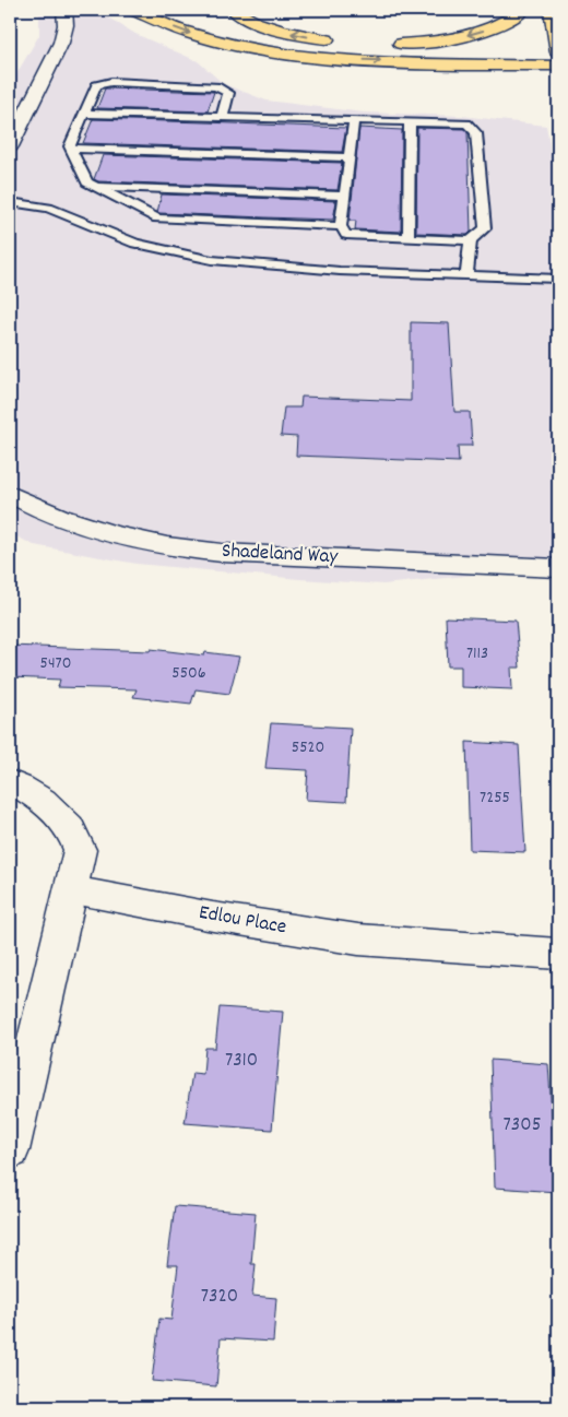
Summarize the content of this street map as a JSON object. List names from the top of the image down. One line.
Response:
{"streets":{"street":["Shadeland Way","Edlou Place"]},"house_numbers":["7113","5470","5506","5520","7255","7310","7305","7320"]}
